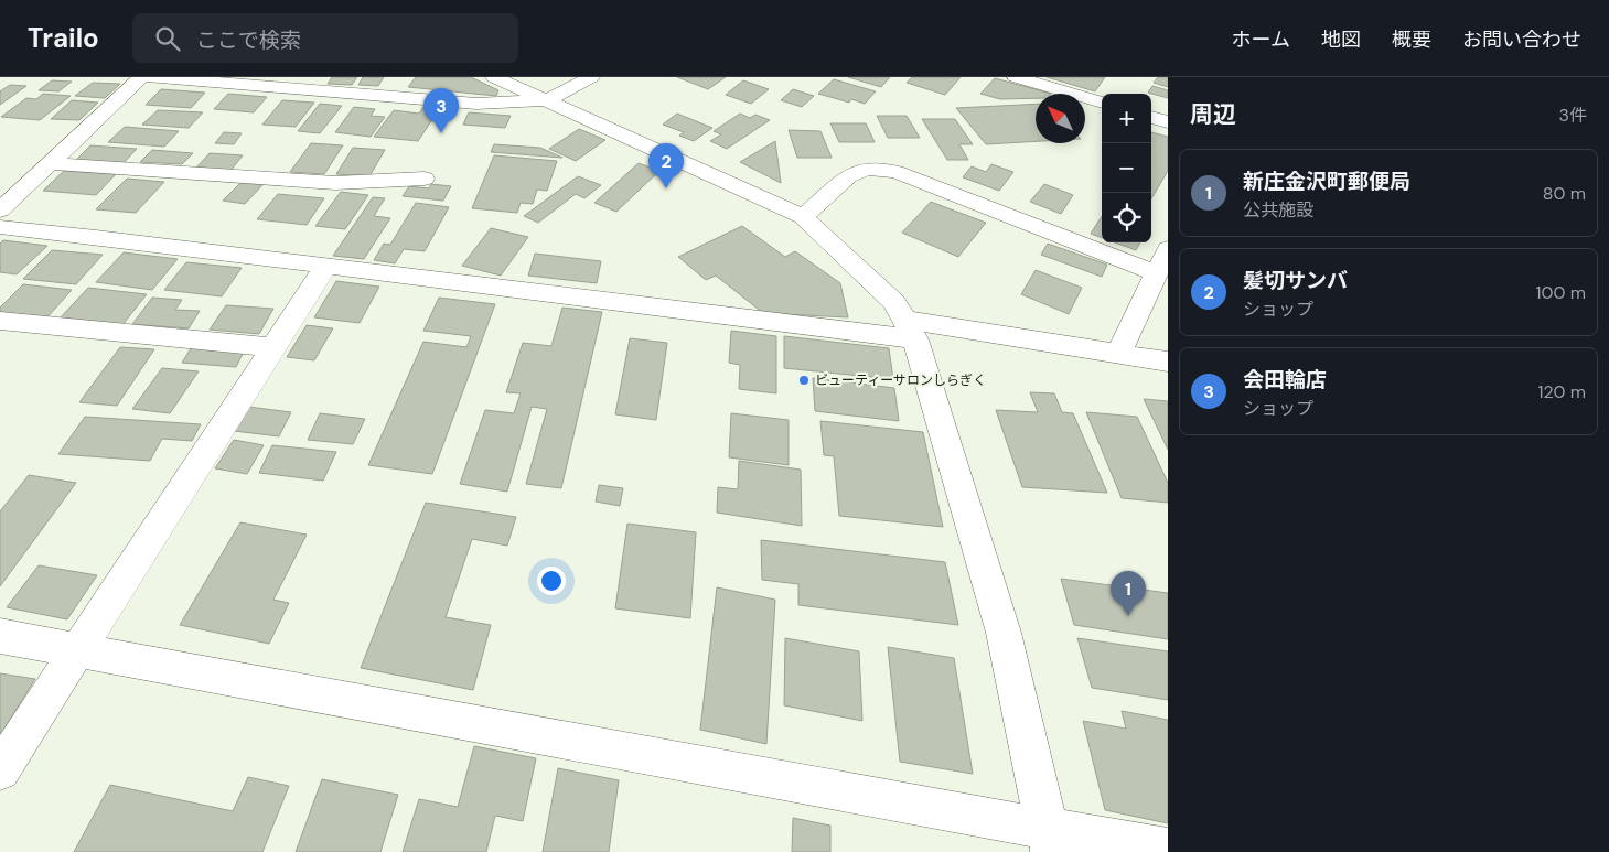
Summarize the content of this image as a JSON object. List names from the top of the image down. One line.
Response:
{"places":["ビューティーサロンしらぎく"],"north":"top left","page":{"header":"Trailo","search":"ここで検索","nav":["ホーム","地図","概要","お問い合わせ"],"heading":["周辺","3件"],"pins":["3","2","1"],"map_buttons":["+","−"],"list":[{"mark":"1","name":"新庄金沢町郵便局","note":"公共施設","value":"80 m"},{"mark":"2","name":"髪切サンバ","note":"ショップ","value":"100 m"},{"mark":"3","name":"会田輪店","note":"ショップ","value":"120 m"}]}}
